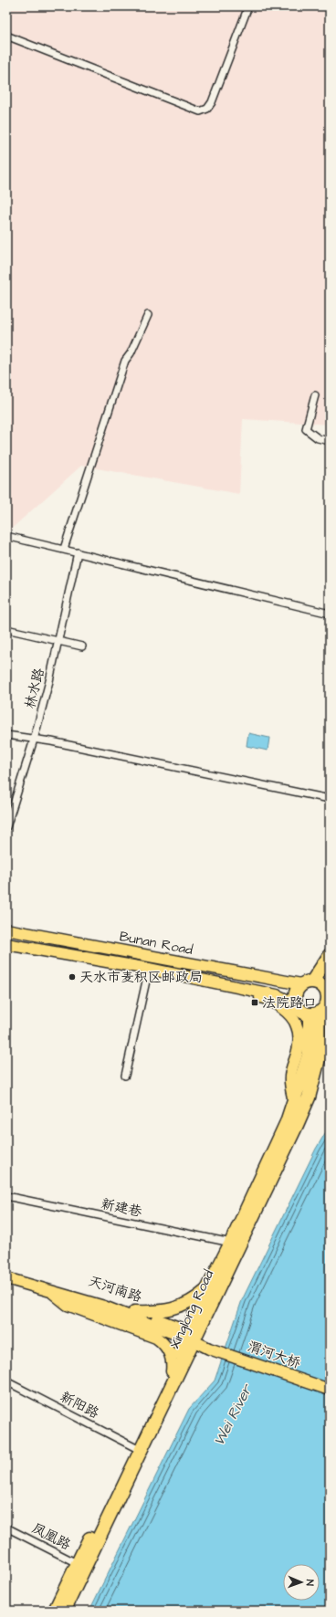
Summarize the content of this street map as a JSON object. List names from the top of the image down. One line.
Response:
{"streets":{"highway":["Xinglong Road"],"main road":["Bunan Road","天河南路","渭河大桥"],"street":["林水路","新建巷","新阳路","凤凰路"]},"crossings":[["Bunan Road","Xinglong Road"],["新建巷","Xinglong Road"],["天河南路","Xinglong Road"],["天河南路","渭河大桥"],["Xinglong Road","新阳路"],["Xinglong Road","凤凰路"]],"water":["Wei River"],"places":{"other":["天水市麦积区邮政局"],"transit":["法院路口"]},"north":"right"}
